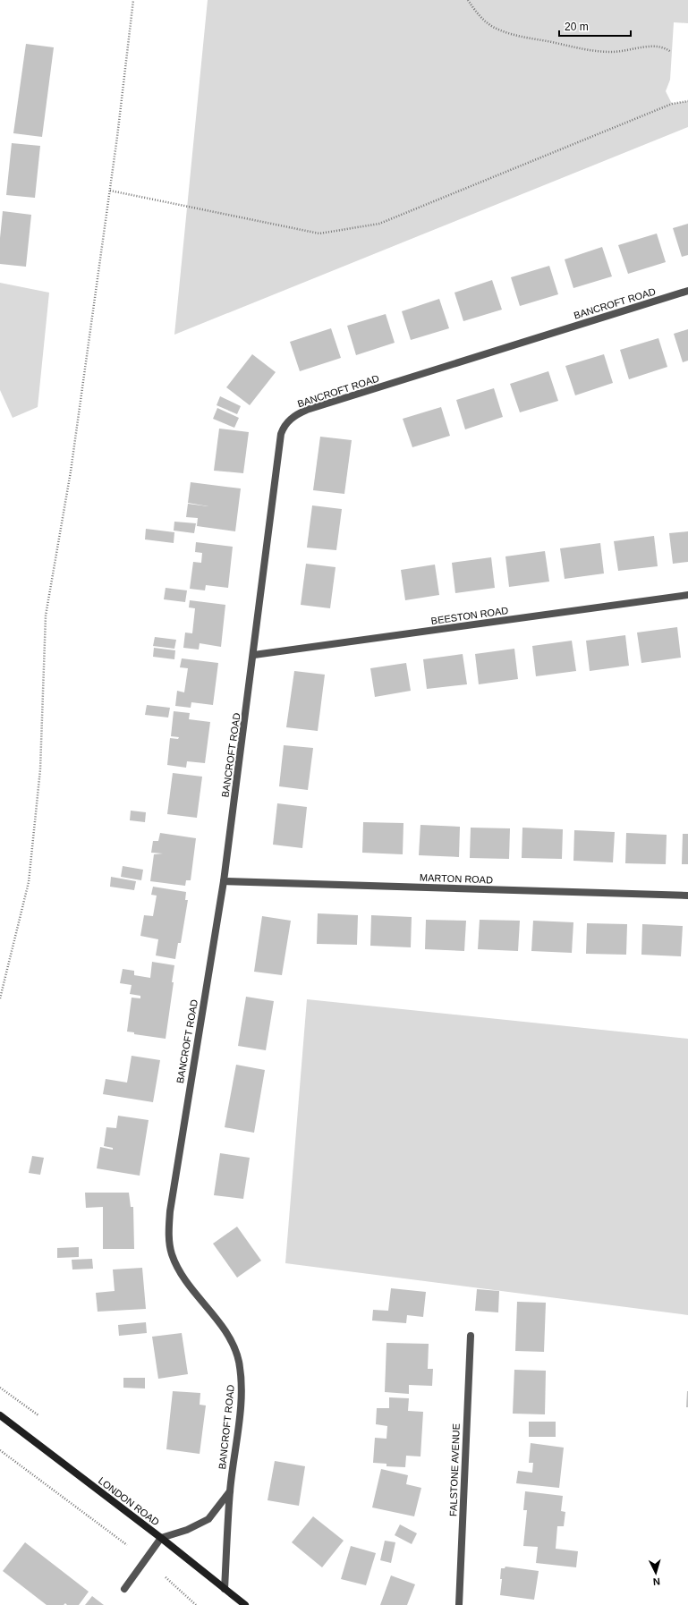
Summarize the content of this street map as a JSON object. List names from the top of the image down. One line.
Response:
{"streets":{"main road":["LONDON ROAD"],"street":["BANCROFT ROAD","BEESTON ROAD","MARTON ROAD","FALSTONE AVENUE"]},"crossings":[["BANCROFT ROAD","BEESTON ROAD"],["BANCROFT ROAD","MARTON ROAD"],["BANCROFT ROAD","LONDON ROAD"]],"scale_bar":"20 m","north":"bottom"}
